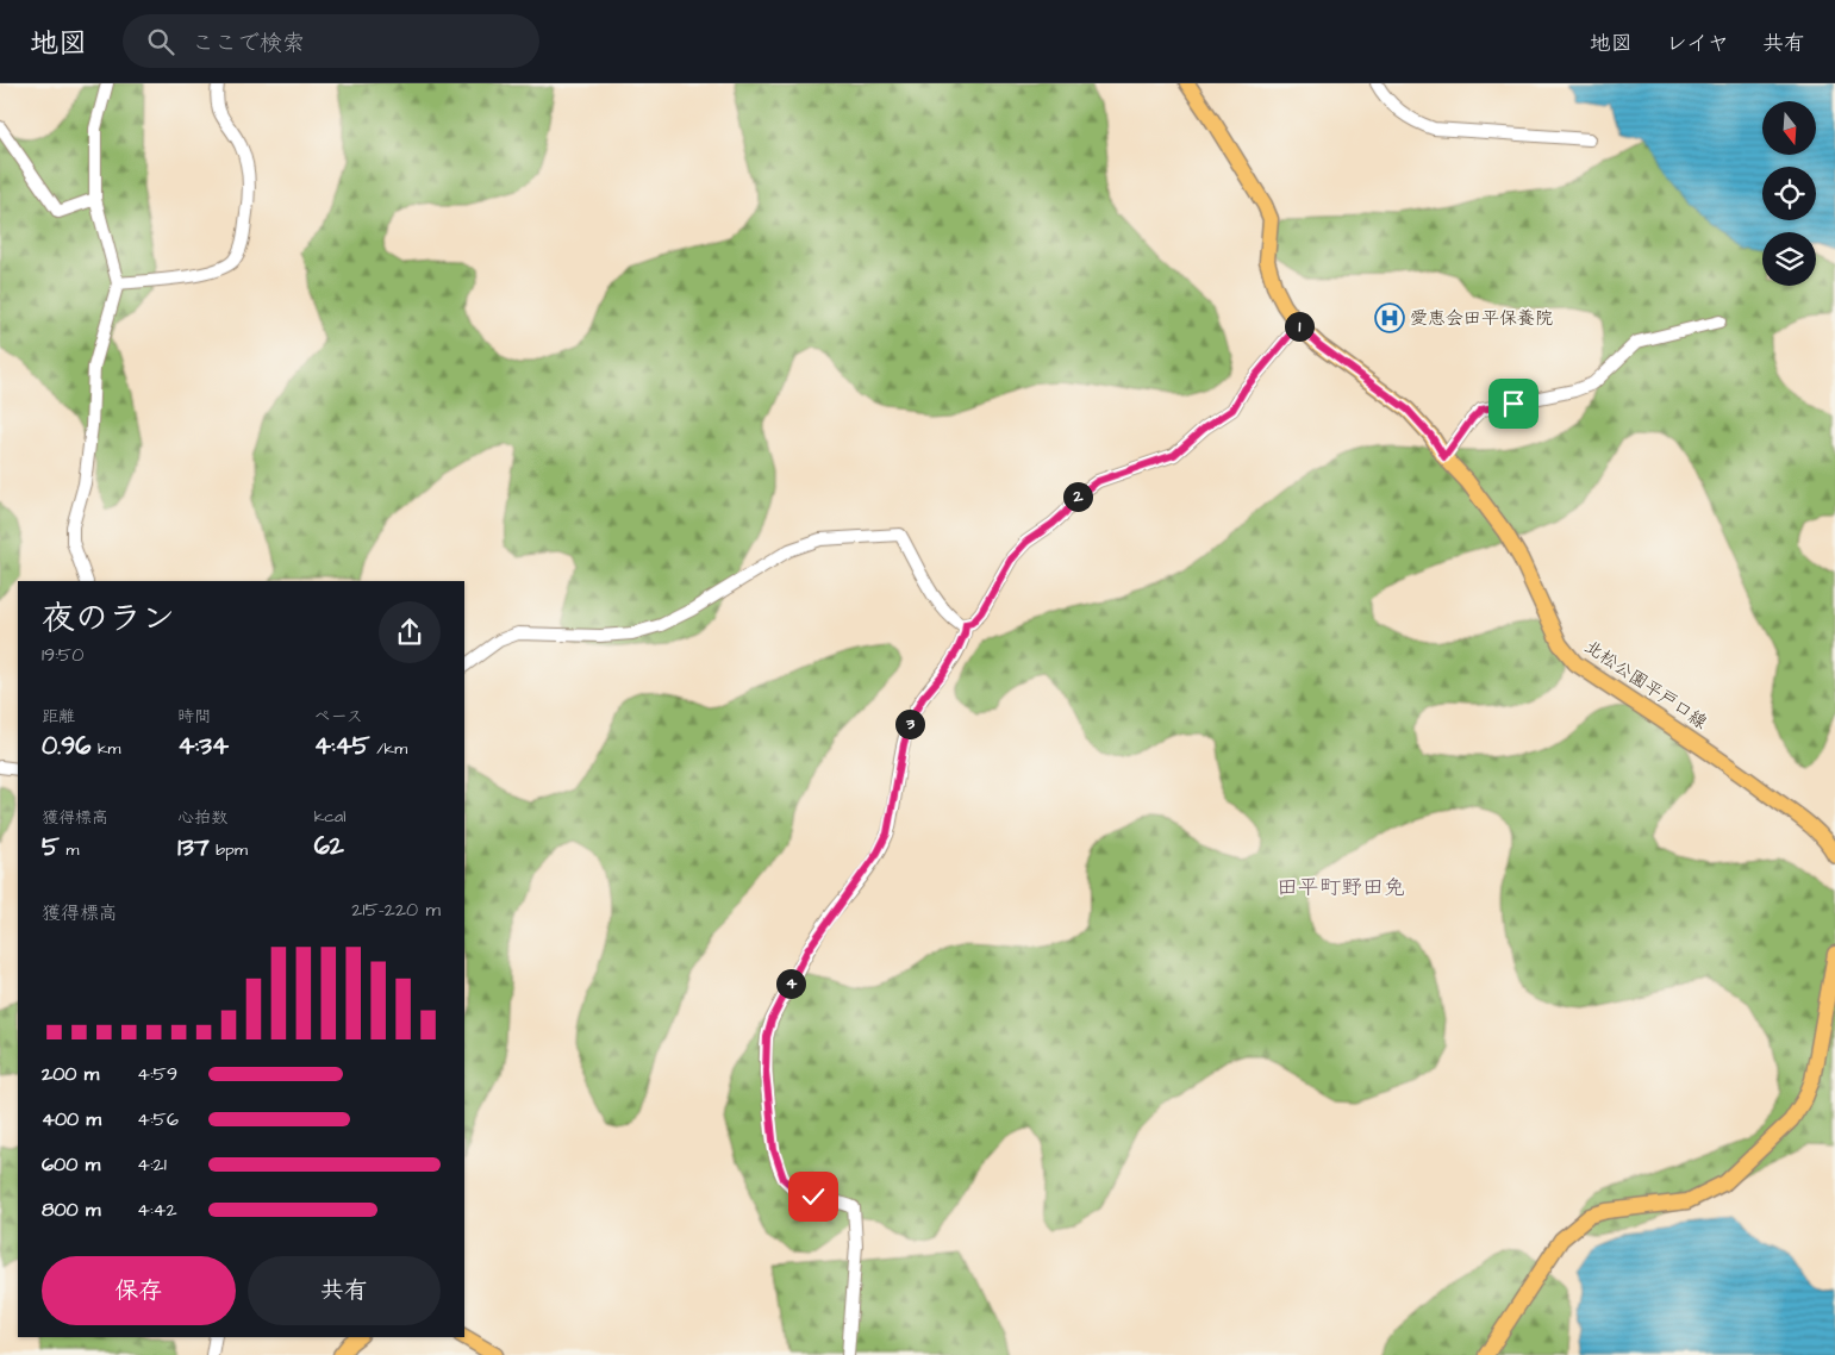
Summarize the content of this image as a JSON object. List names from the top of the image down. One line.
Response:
{"streets":{"main road":["北松公園平戸口線"]},"districts":["田平町野田免"],"places":{"hospital":["愛恵会田平保養院"]},"north":"bottom","page":{"header":"地図","search":"ここで検索","nav":["地図","レイヤ","共有"],"pins":["1","2","3","4"],"heading":["夜のラン","19:50"],"stats":[["距離","0.96 km"],["時間","4:34"],["ペース","4:45 /km"],["獲得標高","5 m"],["心拍数","137 bpm"],["kcal","62"]],"chart":["獲得標高","215–220 m"],"list":[{"name":"200 m","note":"4:59"},{"name":"400 m","note":"4:56"},{"name":"600 m","note":"4:21"},{"name":"800 m","note":"4:42"}],"buttons":["保存","共有"]}}
